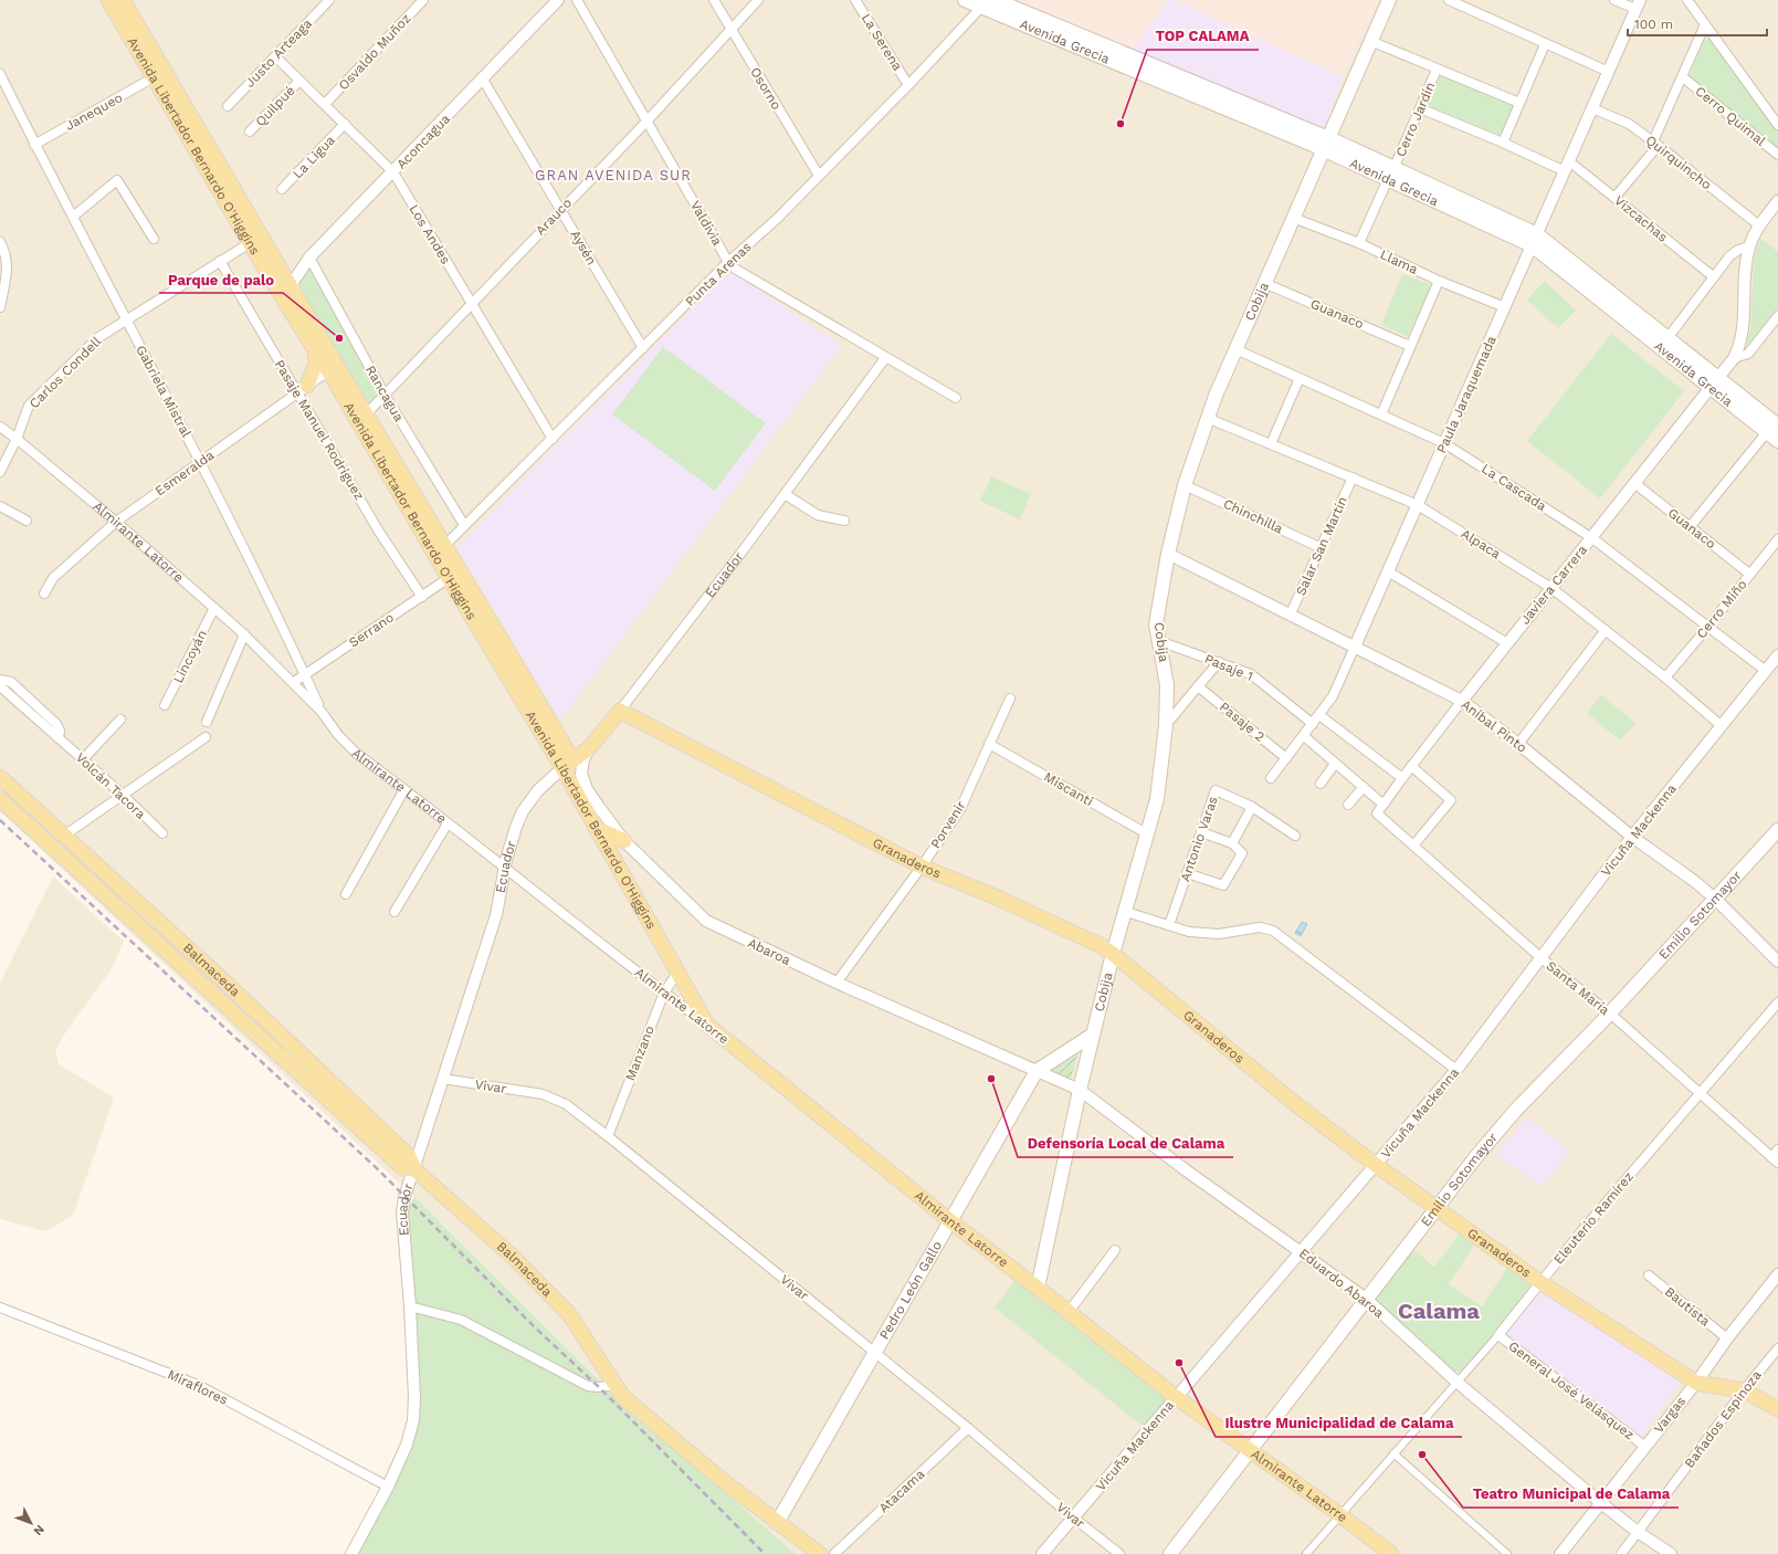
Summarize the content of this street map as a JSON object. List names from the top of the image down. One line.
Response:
{"streets":{"main road":["Avenida Grecia","Avenida Libertador Bernardo O'Higgins","Cobija","Almirante Latorre","Ecuador","Granaderos","Emilio Sotomayor","Balmaceda","Pedro León Gallo"],"street":["La Serena","Osvaldo Muñoz","Justo Arteaga","Osorno","Quilpué","Janequeo","Cerro Quimal","Cerro Jardín","Aconcagua","La Ligua","Quirquincho","Arauco","Vizcachas","Valdivia","Los Andes","Aysén","Llama","Punta Arenas","Guanaco","Carlos Condell","Gabriela Mistral","Rancagua","Paula Jaraquemada","Pasaje Manuel Rodríguez","Esmeralda","La Cascada","Chinchilla","Alpaca","Salar San Martín","Javiera Carrera","Cerro Miño","Serrano","Lincoyán","Pasaje 1","Pasaje 2","Aníbal Pinto","Volcán Tacora","Miscanti","Porvenir","Vicuña Mackenna","Antonio Varas","Abaroa","Santa María","Manzano","Vivar","Eleuterio Ramírez","Eduardo Abaroa","Bautista","Miraflores","General José Velásquez","Vargas","Bañados Espinoza","Atacama"]},"crossings":[["La Serena","Punta Arenas"],["Avenida Grecia","Cerro Jardín"],["Avenida Grecia","Punta Arenas"],["Avenida Grecia","Cobija"],["Avenida Grecia","Paula Jaraquemada"],["Avenida Grecia","Javiera Carrera"],["Osvaldo Muñoz","Los Andes"],["Justo Arteaga","Los Andes"],["Osorno","Arauco"],["Osorno","Punta Arenas"],["Quilpué","Los Andes"],["Janequeo","Avenida Libertador Bernardo O'Higgins"],["Janequeo","Gabriela Mistral"],["Cerro Jardín","Vizcachas"],["Cerro Jardín","Llama"],["Aconcagua","Avenida Libertador Bernardo O'Higgins"],["Aconcagua","Los Andes"],["Aconcagua","Aysén"],["Aconcagua","Rancagua"],["Avenida Libertador Bernardo O'Higgins","Arauco"],["Avenida Libertador Bernardo O'Higgins","Punta Arenas"],["Avenida Libertador Bernardo O'Higgins","Carlos Condell"],["Avenida Libertador Bernardo O'Higgins","Esmeralda"],["Avenida Libertador Bernardo O'Higgins","Almirante Latorre"],["Avenida Libertador Bernardo O'Higgins","Ecuador"],["Avenida Libertador Bernardo O'Higgins","Serrano"],["Avenida Libertador Bernardo O'Higgins","Manzano"],["La Ligua","Los Andes"],["Quirquincho","Paula Jaraquemada"],["Quirquincho","Javiera Carrera"],["Arauco","Valdivia"],["Arauco","Los Andes"],["Arauco","Aysén"],["Arauco","Rancagua"],["Vizcachas","Paula Jaraquemada"],["Valdivia","Punta Arenas"],["Valdivia","Ecuador"],["Los Andes","Punta Arenas"],["Aysén","Punta Arenas"],["Llama","Cobija"],["Llama","Paula Jaraquemada"],["Punta Arenas","Rancagua"],["Cobija","Guanaco"],["Cobija","La Cascada"],["Cobija","Chinchilla"],["Cobija","Almirante Latorre"],["Cobija","Alpaca"],["Cobija","Pasaje 1"],["Cobija","Aníbal Pinto"],["Cobija","Miscanti"],["Cobija","Granaderos"],["Cobija","Eduardo Abaroa"],["Cobija","Pedro León Gallo"],["Guanaco","Javiera Carrera"],["Guanaco","Cerro Miño"],["Carlos Condell","Gabriela Mistral"],["Carlos Condell","Pasaje Manuel Rodríguez"],["Carlos Condell","Almirante Latorre"],["Gabriela Mistral","Esmeralda"],["Gabriela Mistral","Almirante Latorre"],["Gabriela Mistral","Serrano"],["Paula Jaraquemada","La Cascada"],["Paula Jaraquemada","Alpaca"],["Paula Jaraquemada","Pasaje 1"],["Paula Jaraquemada","Pasaje 2"],["Paula Jaraquemada","Aníbal Pinto"],["Pasaje Manuel Rodríguez","Esmeralda"],["Pasaje Manuel Rodríguez","Serrano"],["Esmeralda","Almirante Latorre"],["La Cascada","Javiera Carrera"],["La Cascada","Cerro Miño"],["La Cascada","Vicuña Mackenna"],["Chinchilla","Salar San Martín"],["Almirante Latorre","Ecuador"],["Almirante Latorre","Serrano"],["Almirante Latorre","Lincoyán"],["Almirante Latorre","Vicuña Mackenna"],["Almirante Latorre","Emilio Sotomayor"],["Almirante Latorre","Manzano"],["Almirante Latorre","Eleuterio Ramírez"],["Almirante Latorre","Pedro León Gallo"],["Alpaca","Salar San Martín"],["Alpaca","Javiera Carrera"],["Alpaca","Cerro Miño"],["Alpaca","Vicuña Mackenna"],["Salar San Martín","Aníbal Pinto"],["Ecuador","Granaderos"],["Ecuador","Abaroa"],["Ecuador","Balmaceda"],["Ecuador","Vivar"],["Ecuador","Miraflores"],["Javiera Carrera","Aníbal Pinto"],["Javiera Carrera","Santa María"],["Aníbal Pinto","Vicuña Mackenna"],["Aníbal Pinto","Emilio Sotomayor"],["Miscanti","Porvenir"],["Porvenir","Granaderos"],["Porvenir","Abaroa"],["Vicuña Mackenna","Granaderos"],["Vicuña Mackenna","Santa María"],["Vicuña Mackenna","Vivar"],["Vicuña Mackenna","Eduardo Abaroa"],["Granaderos","Emilio Sotomayor"],["Granaderos","Eleuterio Ramírez"],["Granaderos","Vargas"],["Granaderos","Bañados Espinoza"],["Emilio Sotomayor","Santa María"],["Emilio Sotomayor","Eduardo Abaroa"],["Abaroa","Eduardo Abaroa"],["Abaroa","Pedro León Gallo"],["Balmaceda","Pedro León Gallo"],["Santa María","Eleuterio Ramírez"],["Manzano","Vivar"],["Vivar","Pedro León Gallo"],["Vivar","Atacama"],["Eleuterio Ramírez","Eduardo Abaroa"],["Eleuterio Ramírez","General José Velásquez"],["Eduardo Abaroa","Pedro León Gallo"],["Eduardo Abaroa","Vargas"],["Eduardo Abaroa","Bañados Espinoza"],["Bautista","Vargas"],["General José Velásquez","Vargas"]],"districts":["GRAN AVENIDA SUR","Calama"],"places":["TOP CALAMA","Parque de palo","Defensoría Local de Calama","Ilustre Municipalidad de Calama","Teatro Municipal de Calama"],"scale_bar":"100 m","north":"bottom right"}
